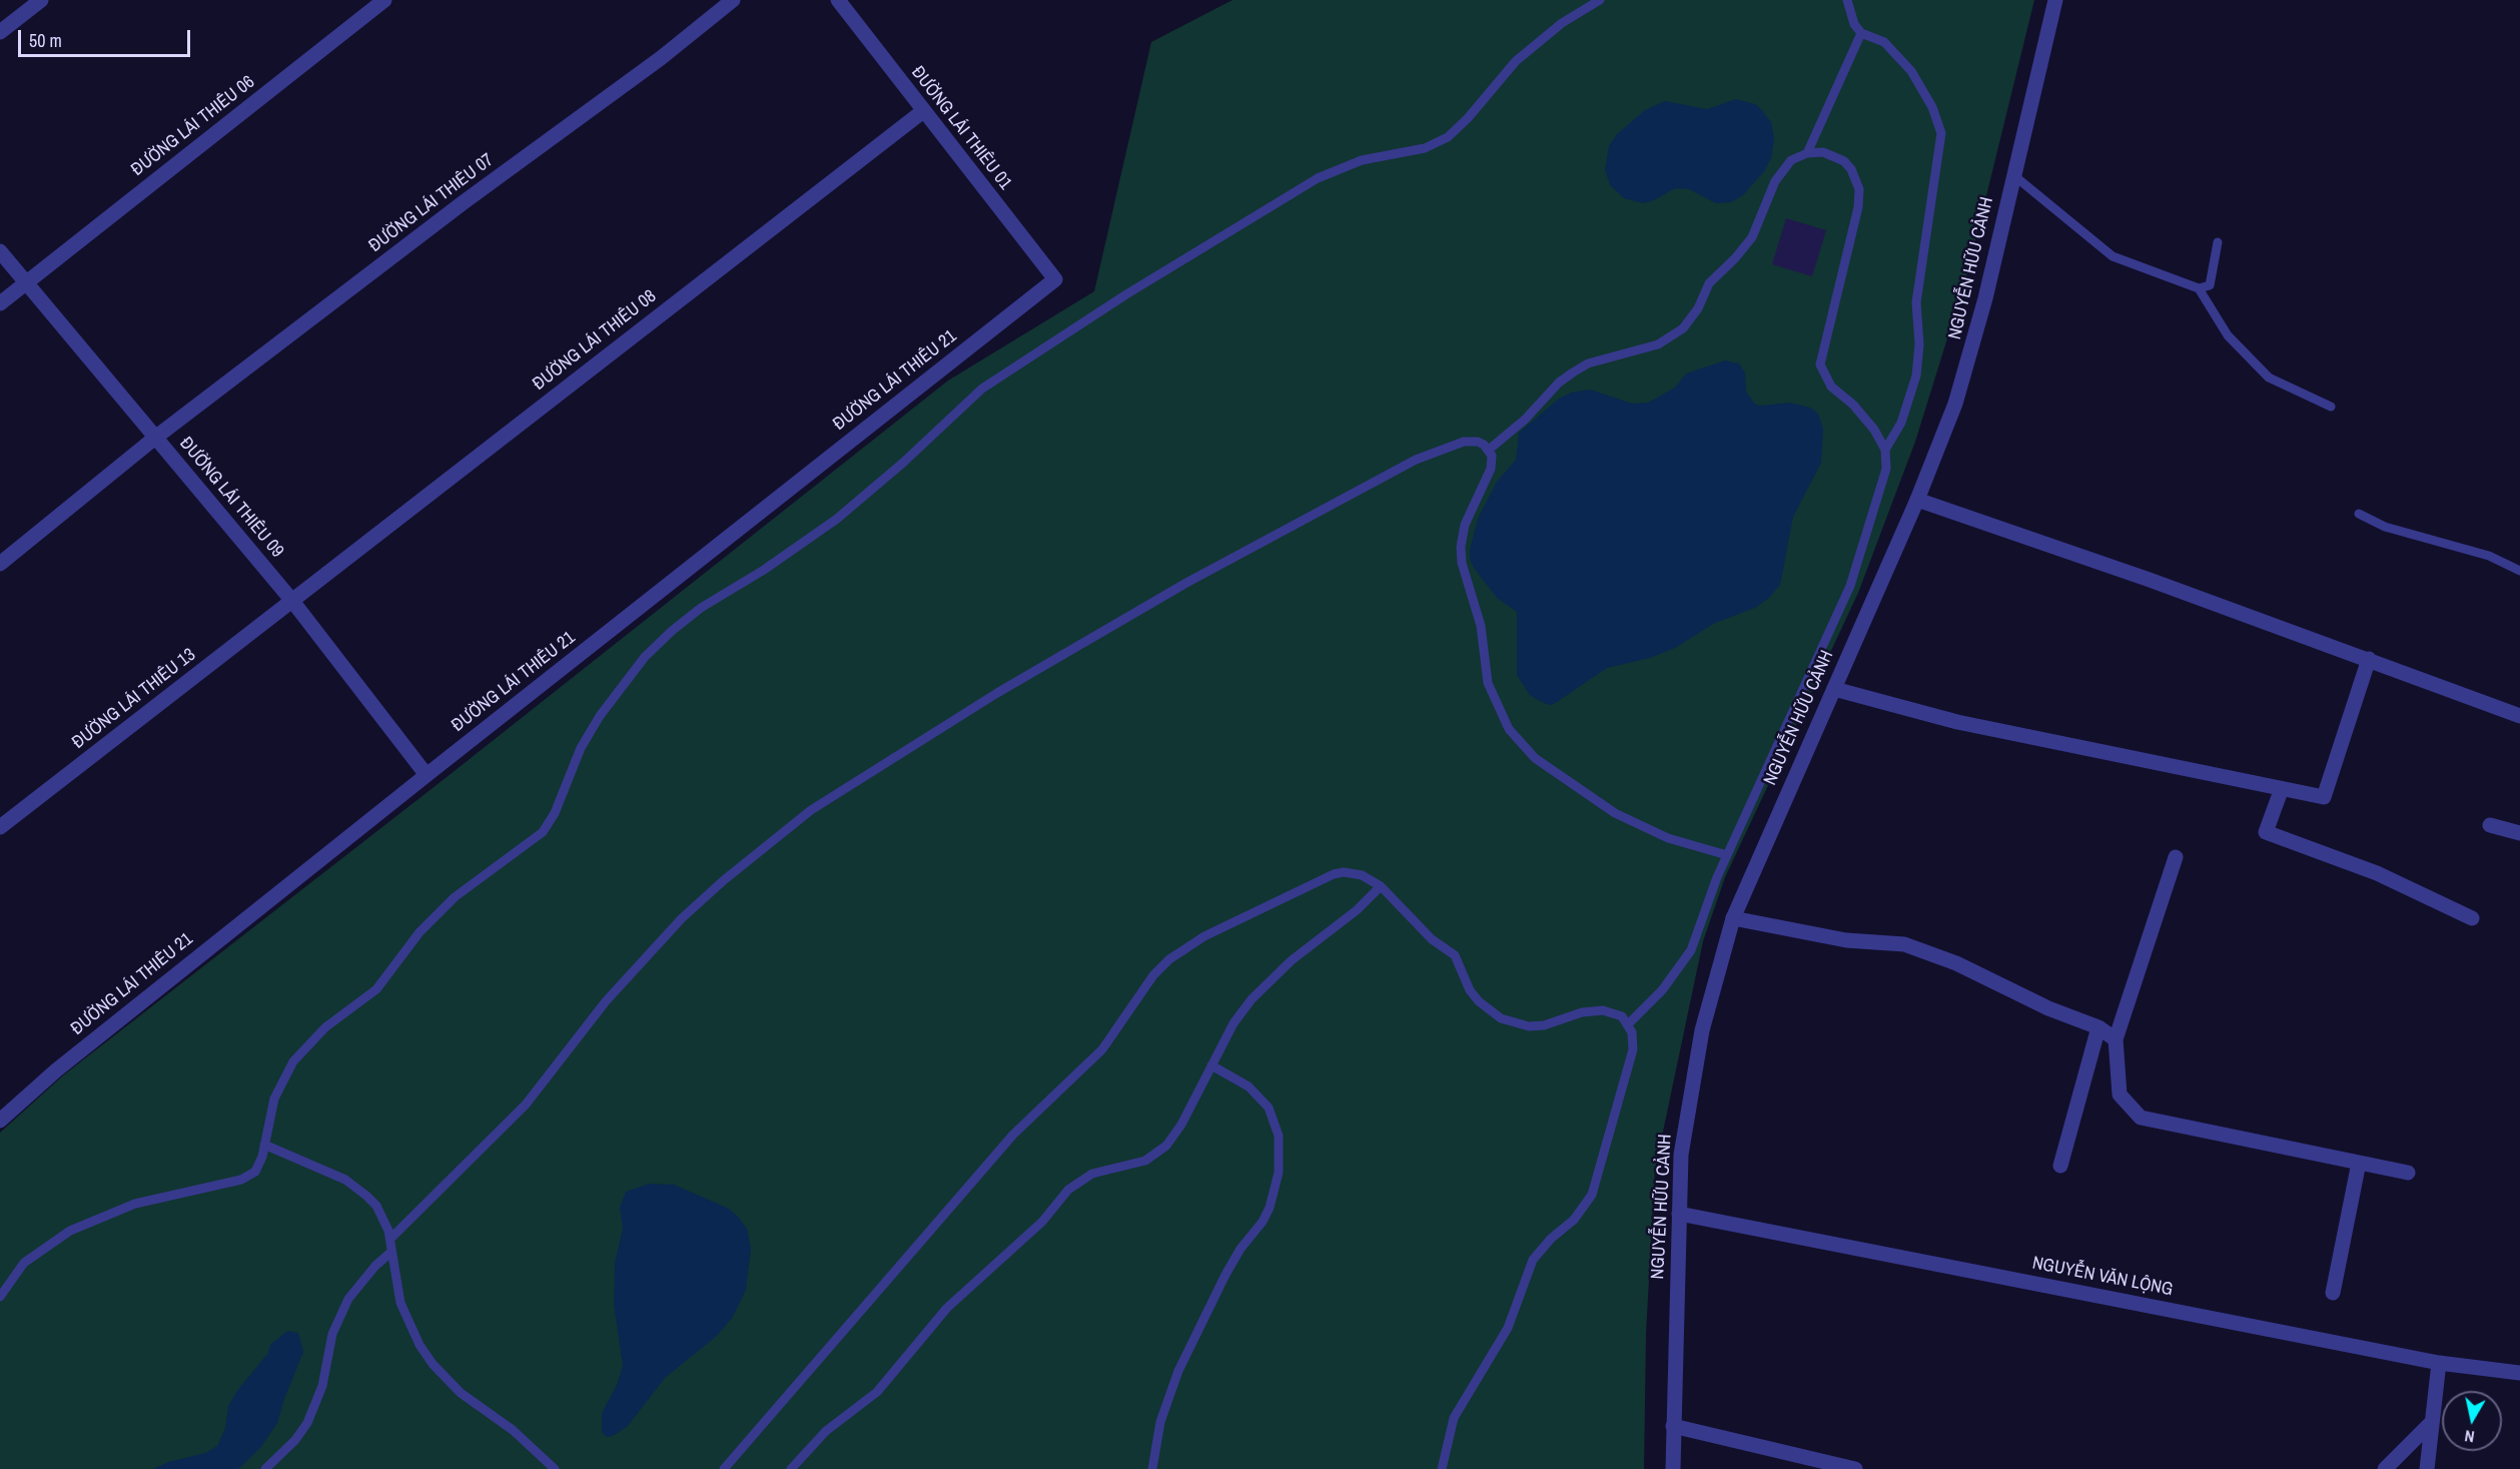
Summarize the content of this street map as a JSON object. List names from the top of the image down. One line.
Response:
{"streets":{"street":["ĐƯỜNG LÁI THIÊU 06","ĐƯỜNG LÁI THIÊU 01","ĐƯỜNG LÁI THIÊU 07","NGUYỄN HỮU CẢNH","ĐƯỜNG LÁI THIÊU 08","ĐƯỜNG LÁI THIÊU 21","ĐƯỜNG LÁI THIÊU 09","ĐƯỜNG LÁI THIÊU 13","NGUYỄN VĂN LỘNG"]},"crossings":[["ĐƯỜNG LÁI THIÊU 06","ĐƯỜNG LÁI THIÊU 09"],["ĐƯỜNG LÁI THIÊU 01","ĐƯỜNG LÁI THIÊU 08"],["ĐƯỜNG LÁI THIÊU 01","ĐƯỜNG LÁI THIÊU 21"],["ĐƯỜNG LÁI THIÊU 07","ĐƯỜNG LÁI THIÊU 09"],["NGUYỄN HỮU CẢNH","NGUYỄN VĂN LỘNG"],["ĐƯỜNG LÁI THIÊU 08","ĐƯỜNG LÁI THIÊU 09"],["ĐƯỜNG LÁI THIÊU 08","ĐƯỜNG LÁI THIÊU 13"],["ĐƯỜNG LÁI THIÊU 21","ĐƯỜNG LÁI THIÊU 09"],["ĐƯỜNG LÁI THIÊU 09","ĐƯỜNG LÁI THIÊU 13"]],"scale_bar":"50 m","north":"bottom"}
